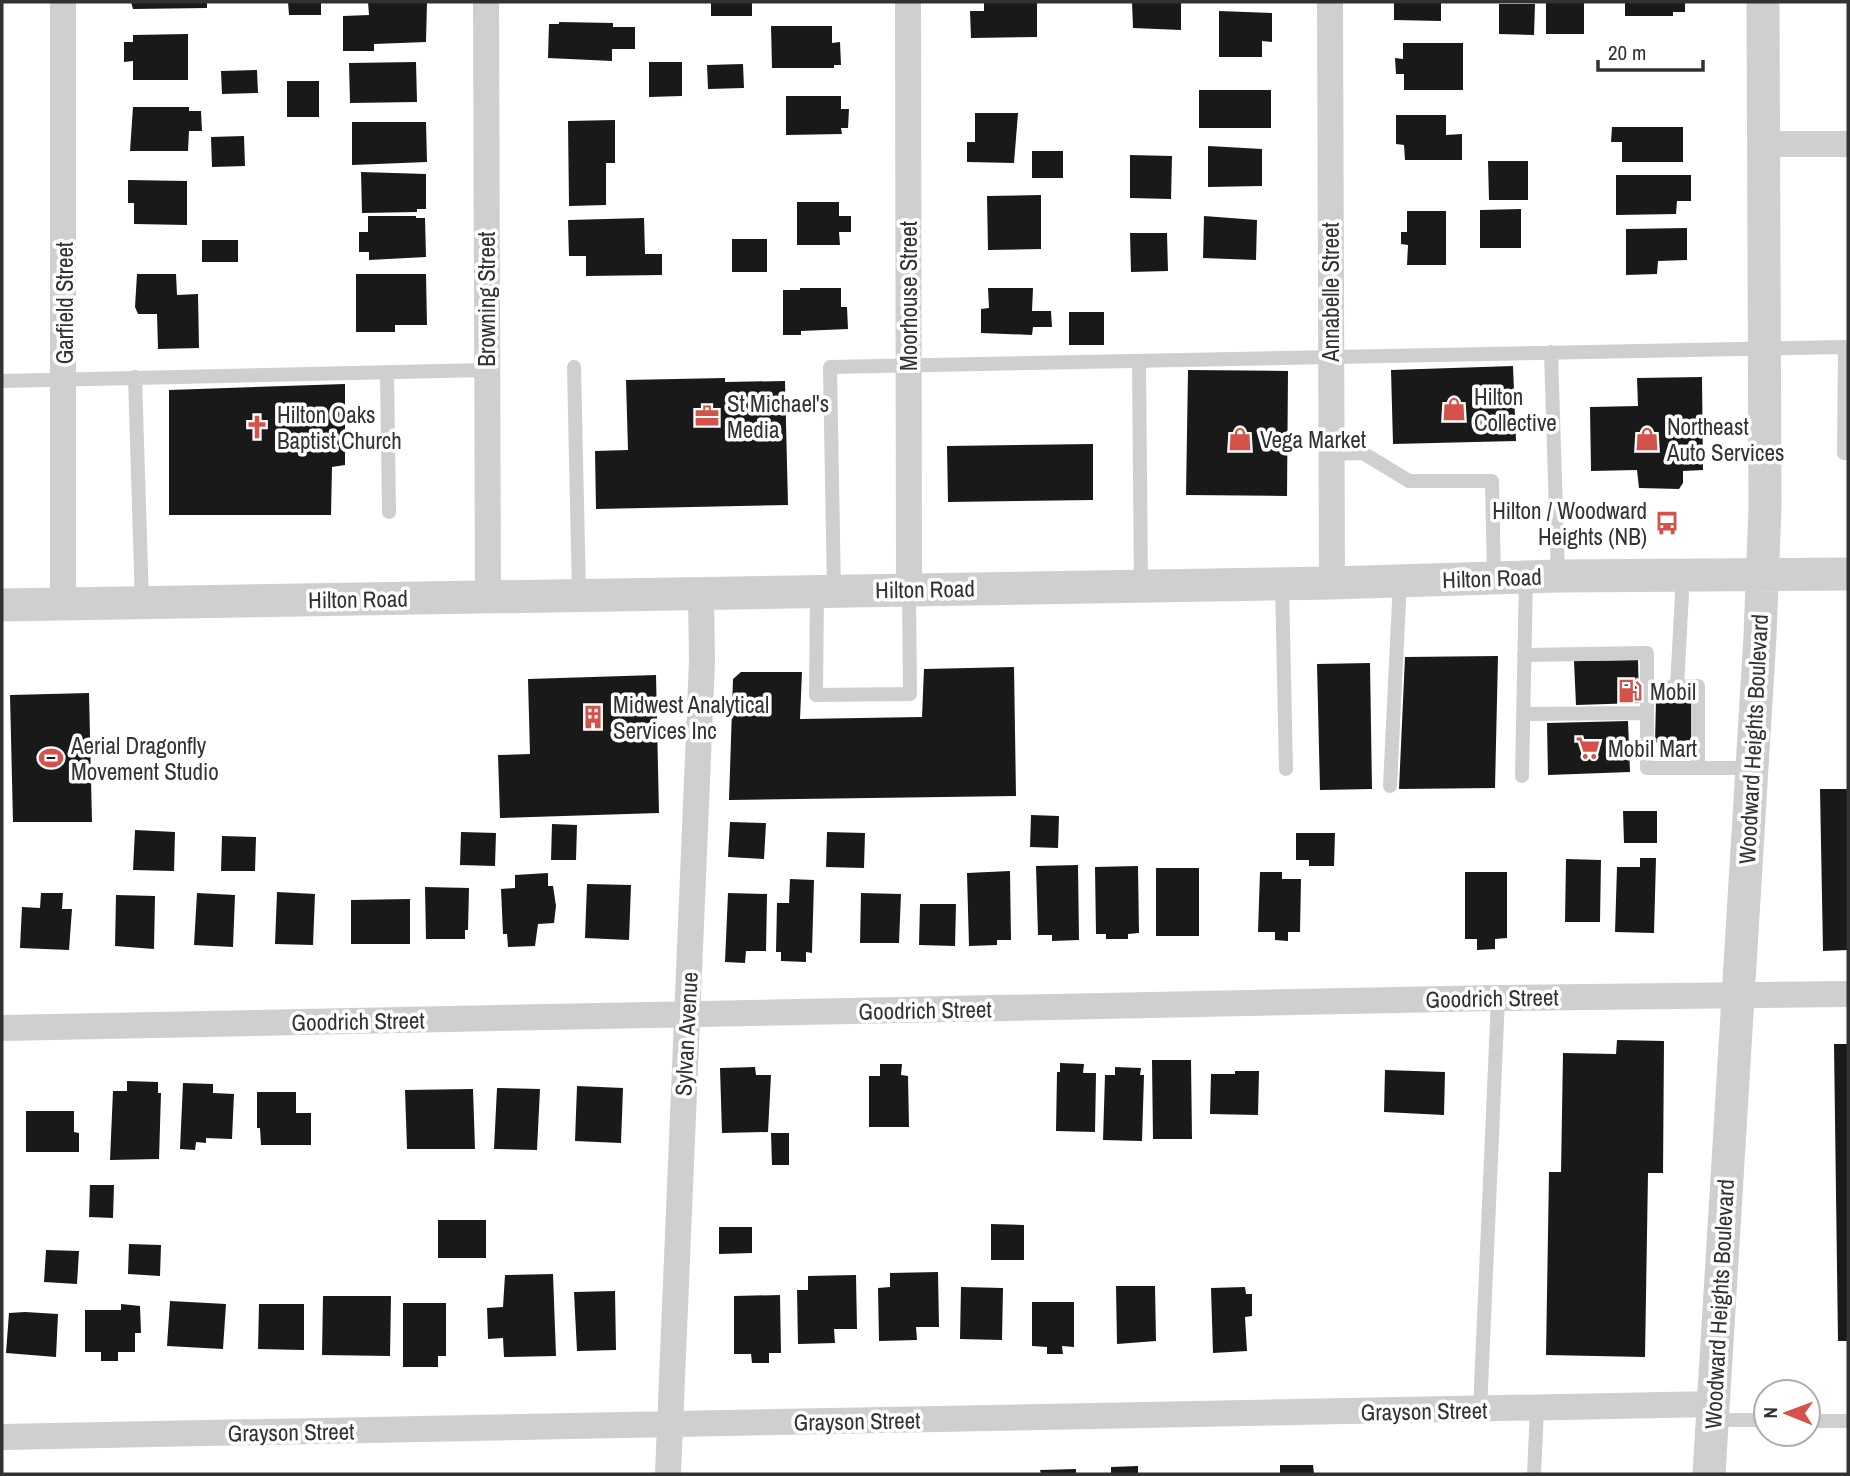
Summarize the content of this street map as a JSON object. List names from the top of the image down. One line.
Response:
{"streets":{"street":["Annabelle Street","Moorhouse Street","Browning Street","Garfield Street","Hilton Road","Woodward Heights Boulevard","Goodrich Street","Sylvan Avenue","Grayson Street"]},"crossings":[["Annabelle Street","Hilton Road"],["Moorhouse Street","Hilton Road"],["Browning Street","Hilton Road"],["Garfield Street","Hilton Road"],["Hilton Road","Woodward Heights Boulevard"],["Hilton Road","Sylvan Avenue"],["Woodward Heights Boulevard","Goodrich Street"],["Woodward Heights Boulevard","Grayson Street"],["Goodrich Street","Sylvan Avenue"],["Sylvan Avenue","Grayson Street"]],"places":{"shop":["Hilton Collective","Vega Market","Northeast Auto Services"],"office":["St Michael's Media"],"church":["Hilton Oaks Baptist Church"],"bus stop":["Hilton / Woodward Heights (NB)"],"fuel station":["Mobil"],"building":["Midwest Analytical Services Inc"],"supermarket":["Mobil Mart"],"sports":["Aerial Dragonfly Movement Studio"]},"scale_bar":"20 m","north":"left"}
